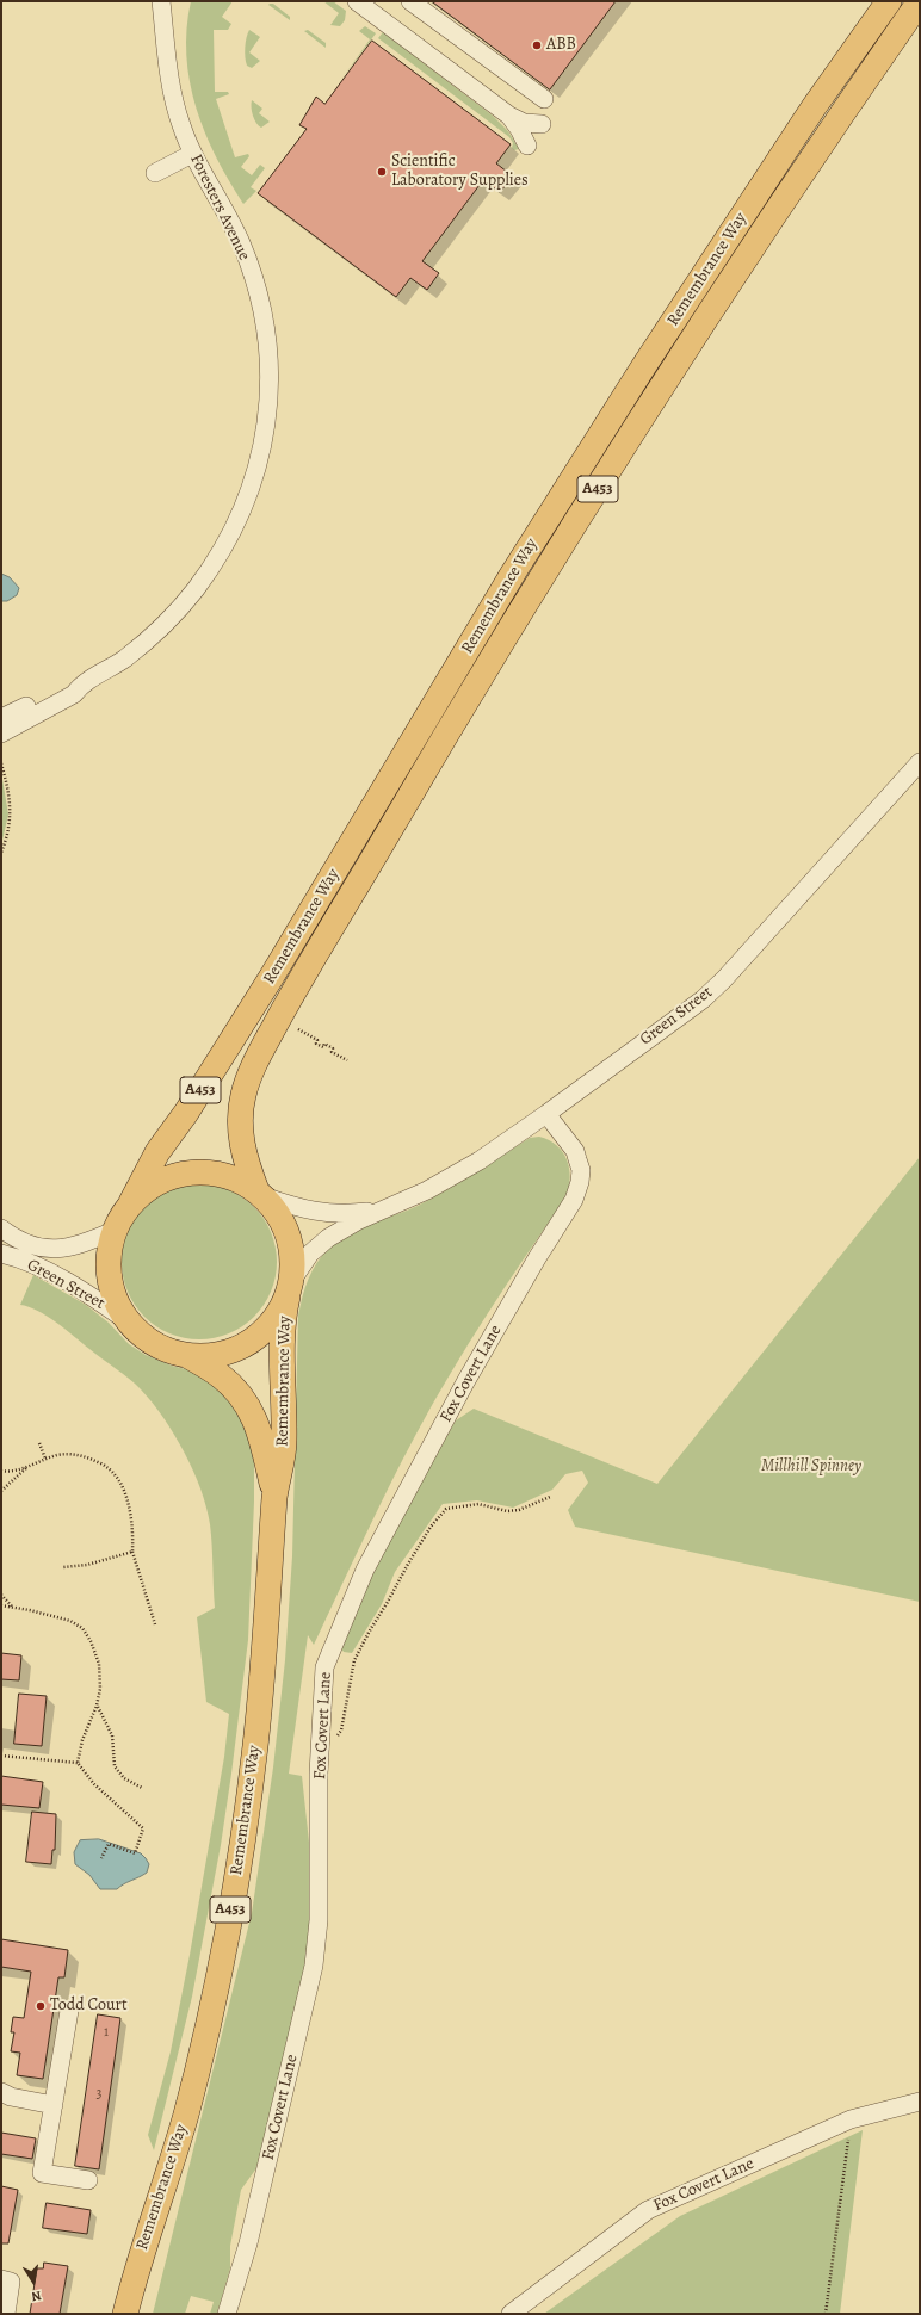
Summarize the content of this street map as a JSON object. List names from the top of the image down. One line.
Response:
{"streets":{"highway":["Remembrance Way","A453"],"street":["Foresters Avenue","Green Street","Fox Covert Lane"]},"crossings":[["Remembrance Way","Green Street"],["Green Street","Fox Covert Lane"]],"parks":["Millhill Spinney"],"places":["ABB","Scientific Laboratory Supplies","Todd Court"],"house_numbers":["1","3"],"north":"bottom"}
